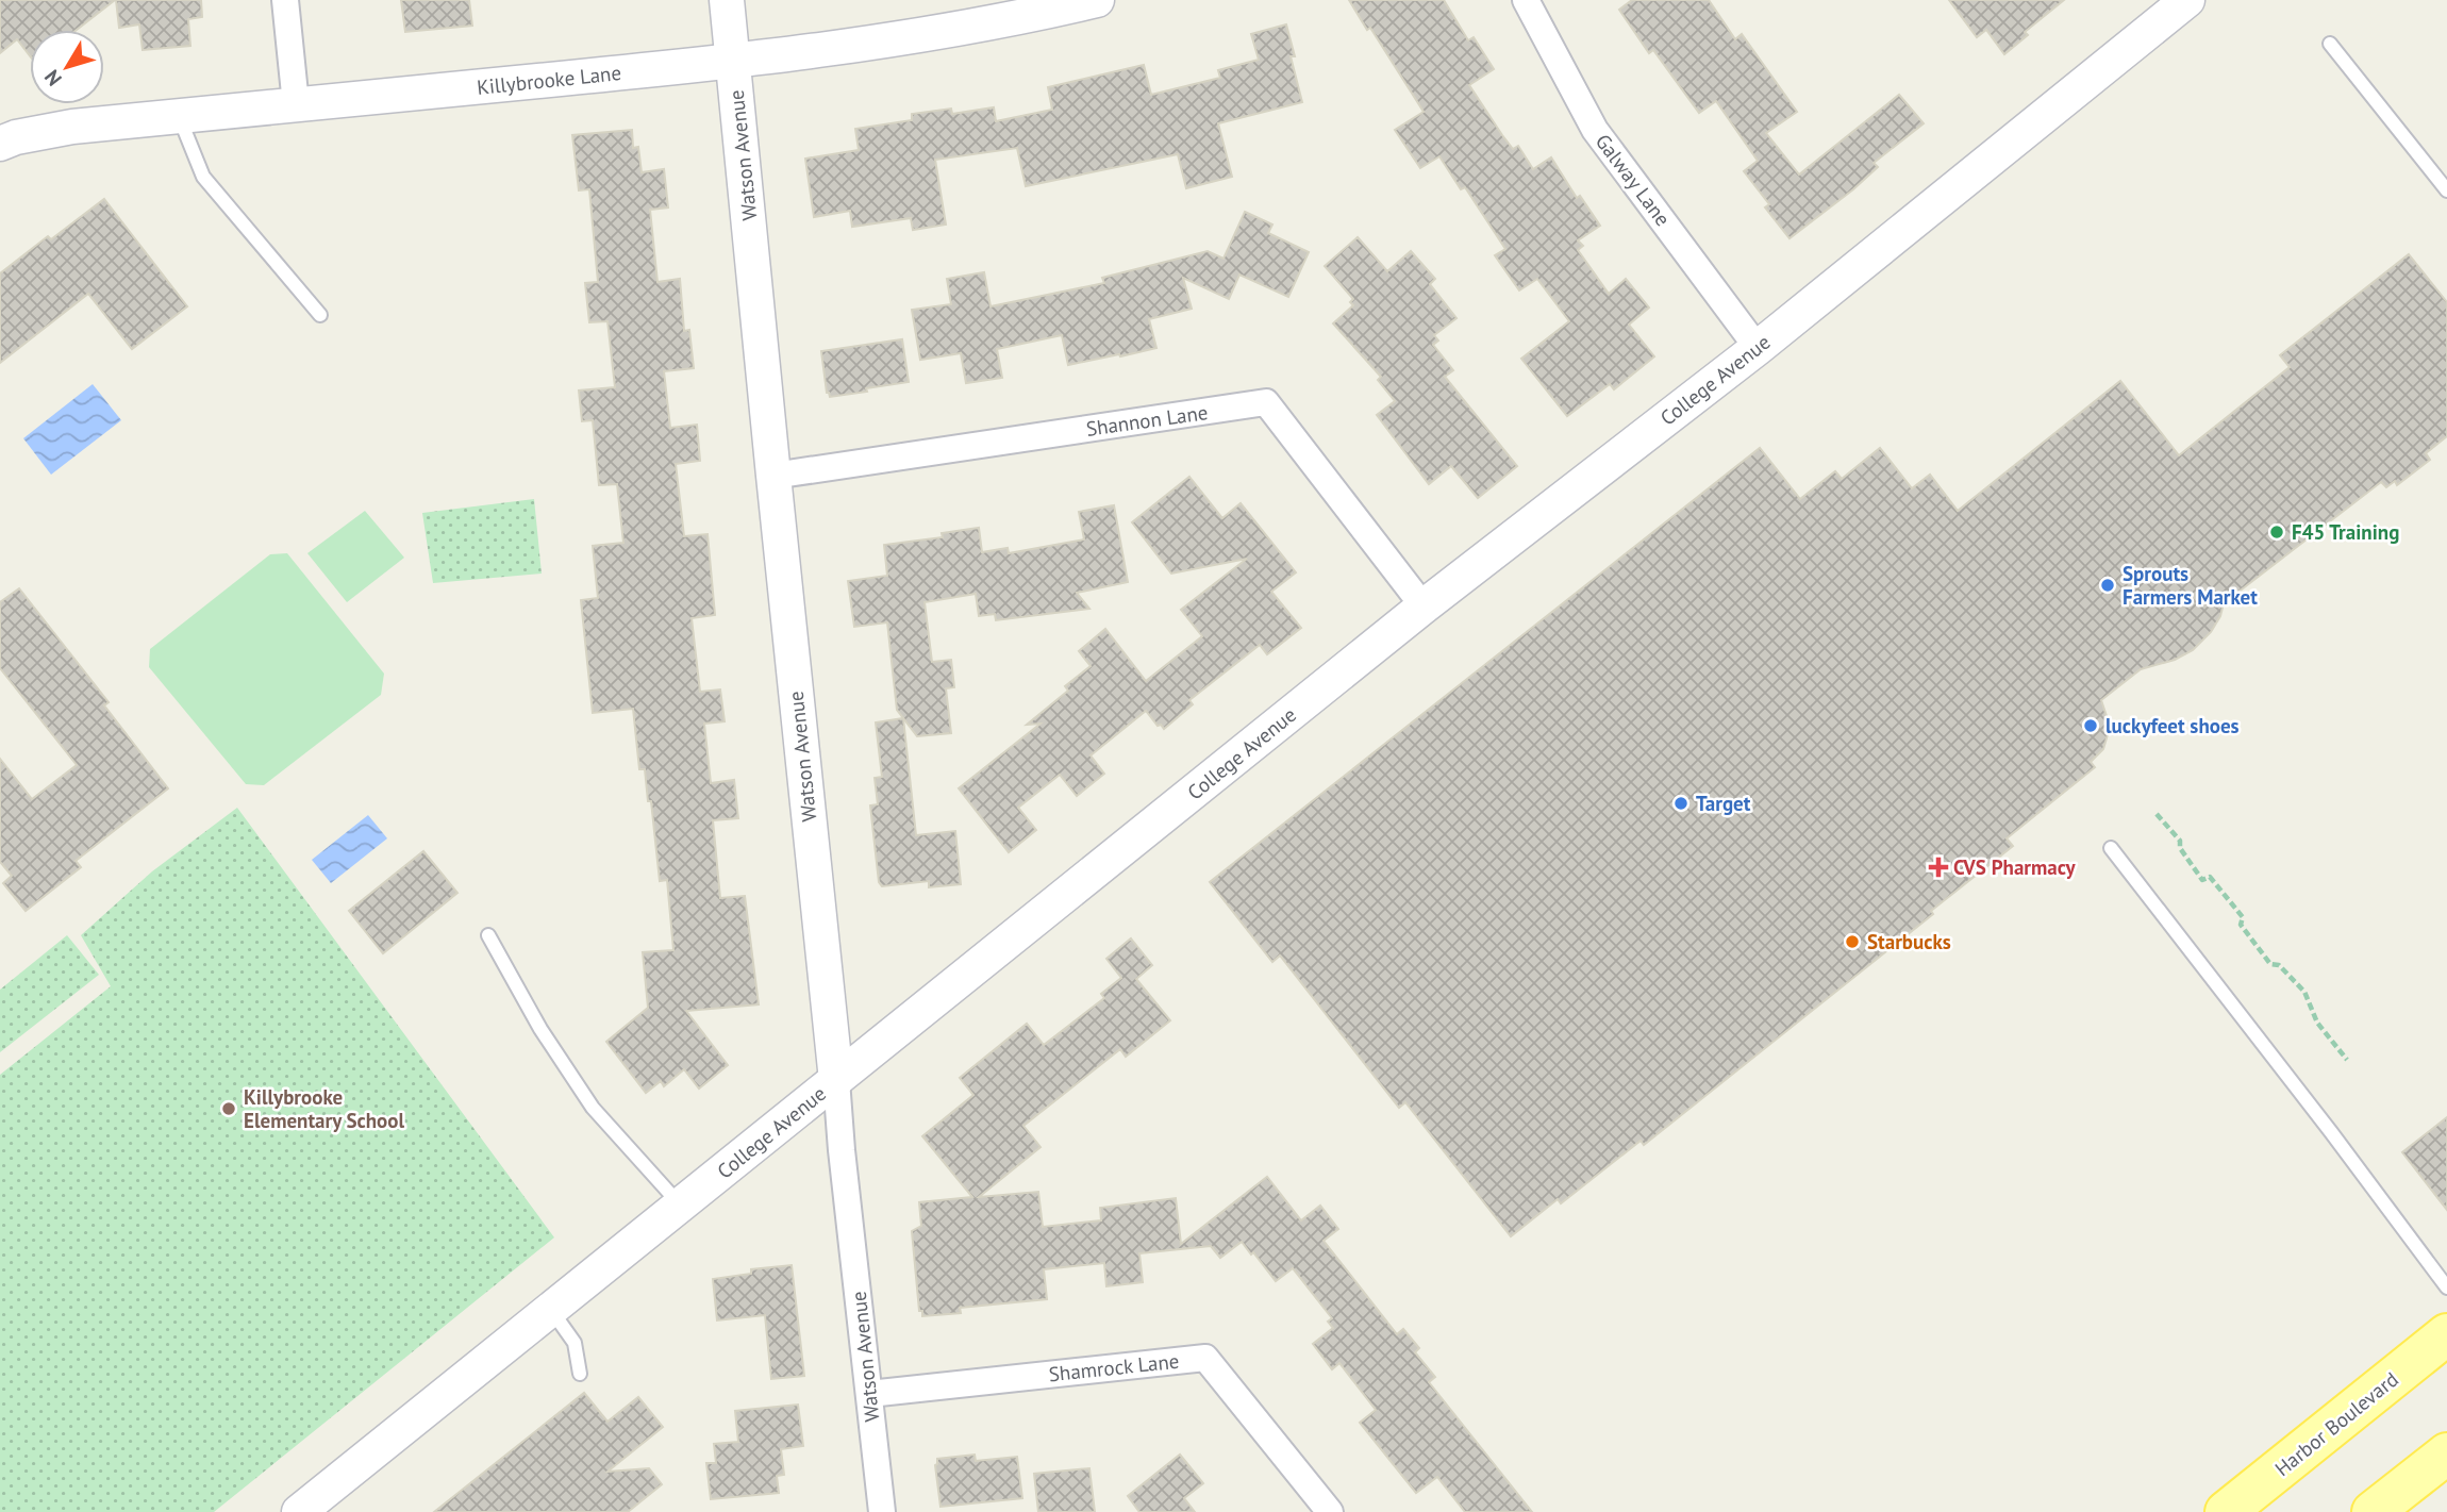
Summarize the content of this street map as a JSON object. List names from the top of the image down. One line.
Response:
{"streets":{"main road":["Harbor Boulevard"],"street":["Killybrooke Lane","Watson Avenue","Galway Lane","College Avenue","Shannon Lane","Shamrock Lane"]},"crossings":[["Killybrooke Lane","Watson Avenue"],["Watson Avenue","College Avenue"],["Watson Avenue","Shannon Lane"],["Watson Avenue","Shamrock Lane"],["Galway Lane","College Avenue"],["College Avenue","Shannon Lane"]],"places":{"other":["F45 Training","Sprouts Farmers Market","luckyfeet shoes","Target","Starbucks","Killybrooke Elementary School"],"health":["CVS Pharmacy"]},"north":"bottom left"}
